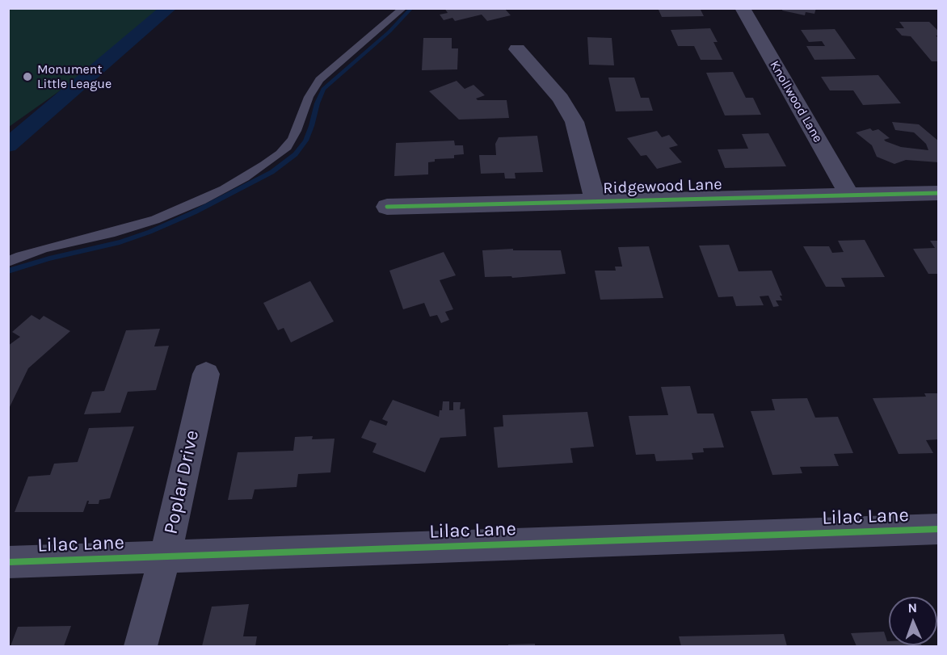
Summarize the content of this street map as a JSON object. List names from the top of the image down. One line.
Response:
{"streets":{"street":["Knollwood Lane","Ridgewood Lane","Poplar Drive","Lilac Lane"]},"crossings":[["Knollwood Lane","Ridgewood Lane"],["Poplar Drive","Lilac Lane"]],"places":["Monument Little League"],"north":"top"}
